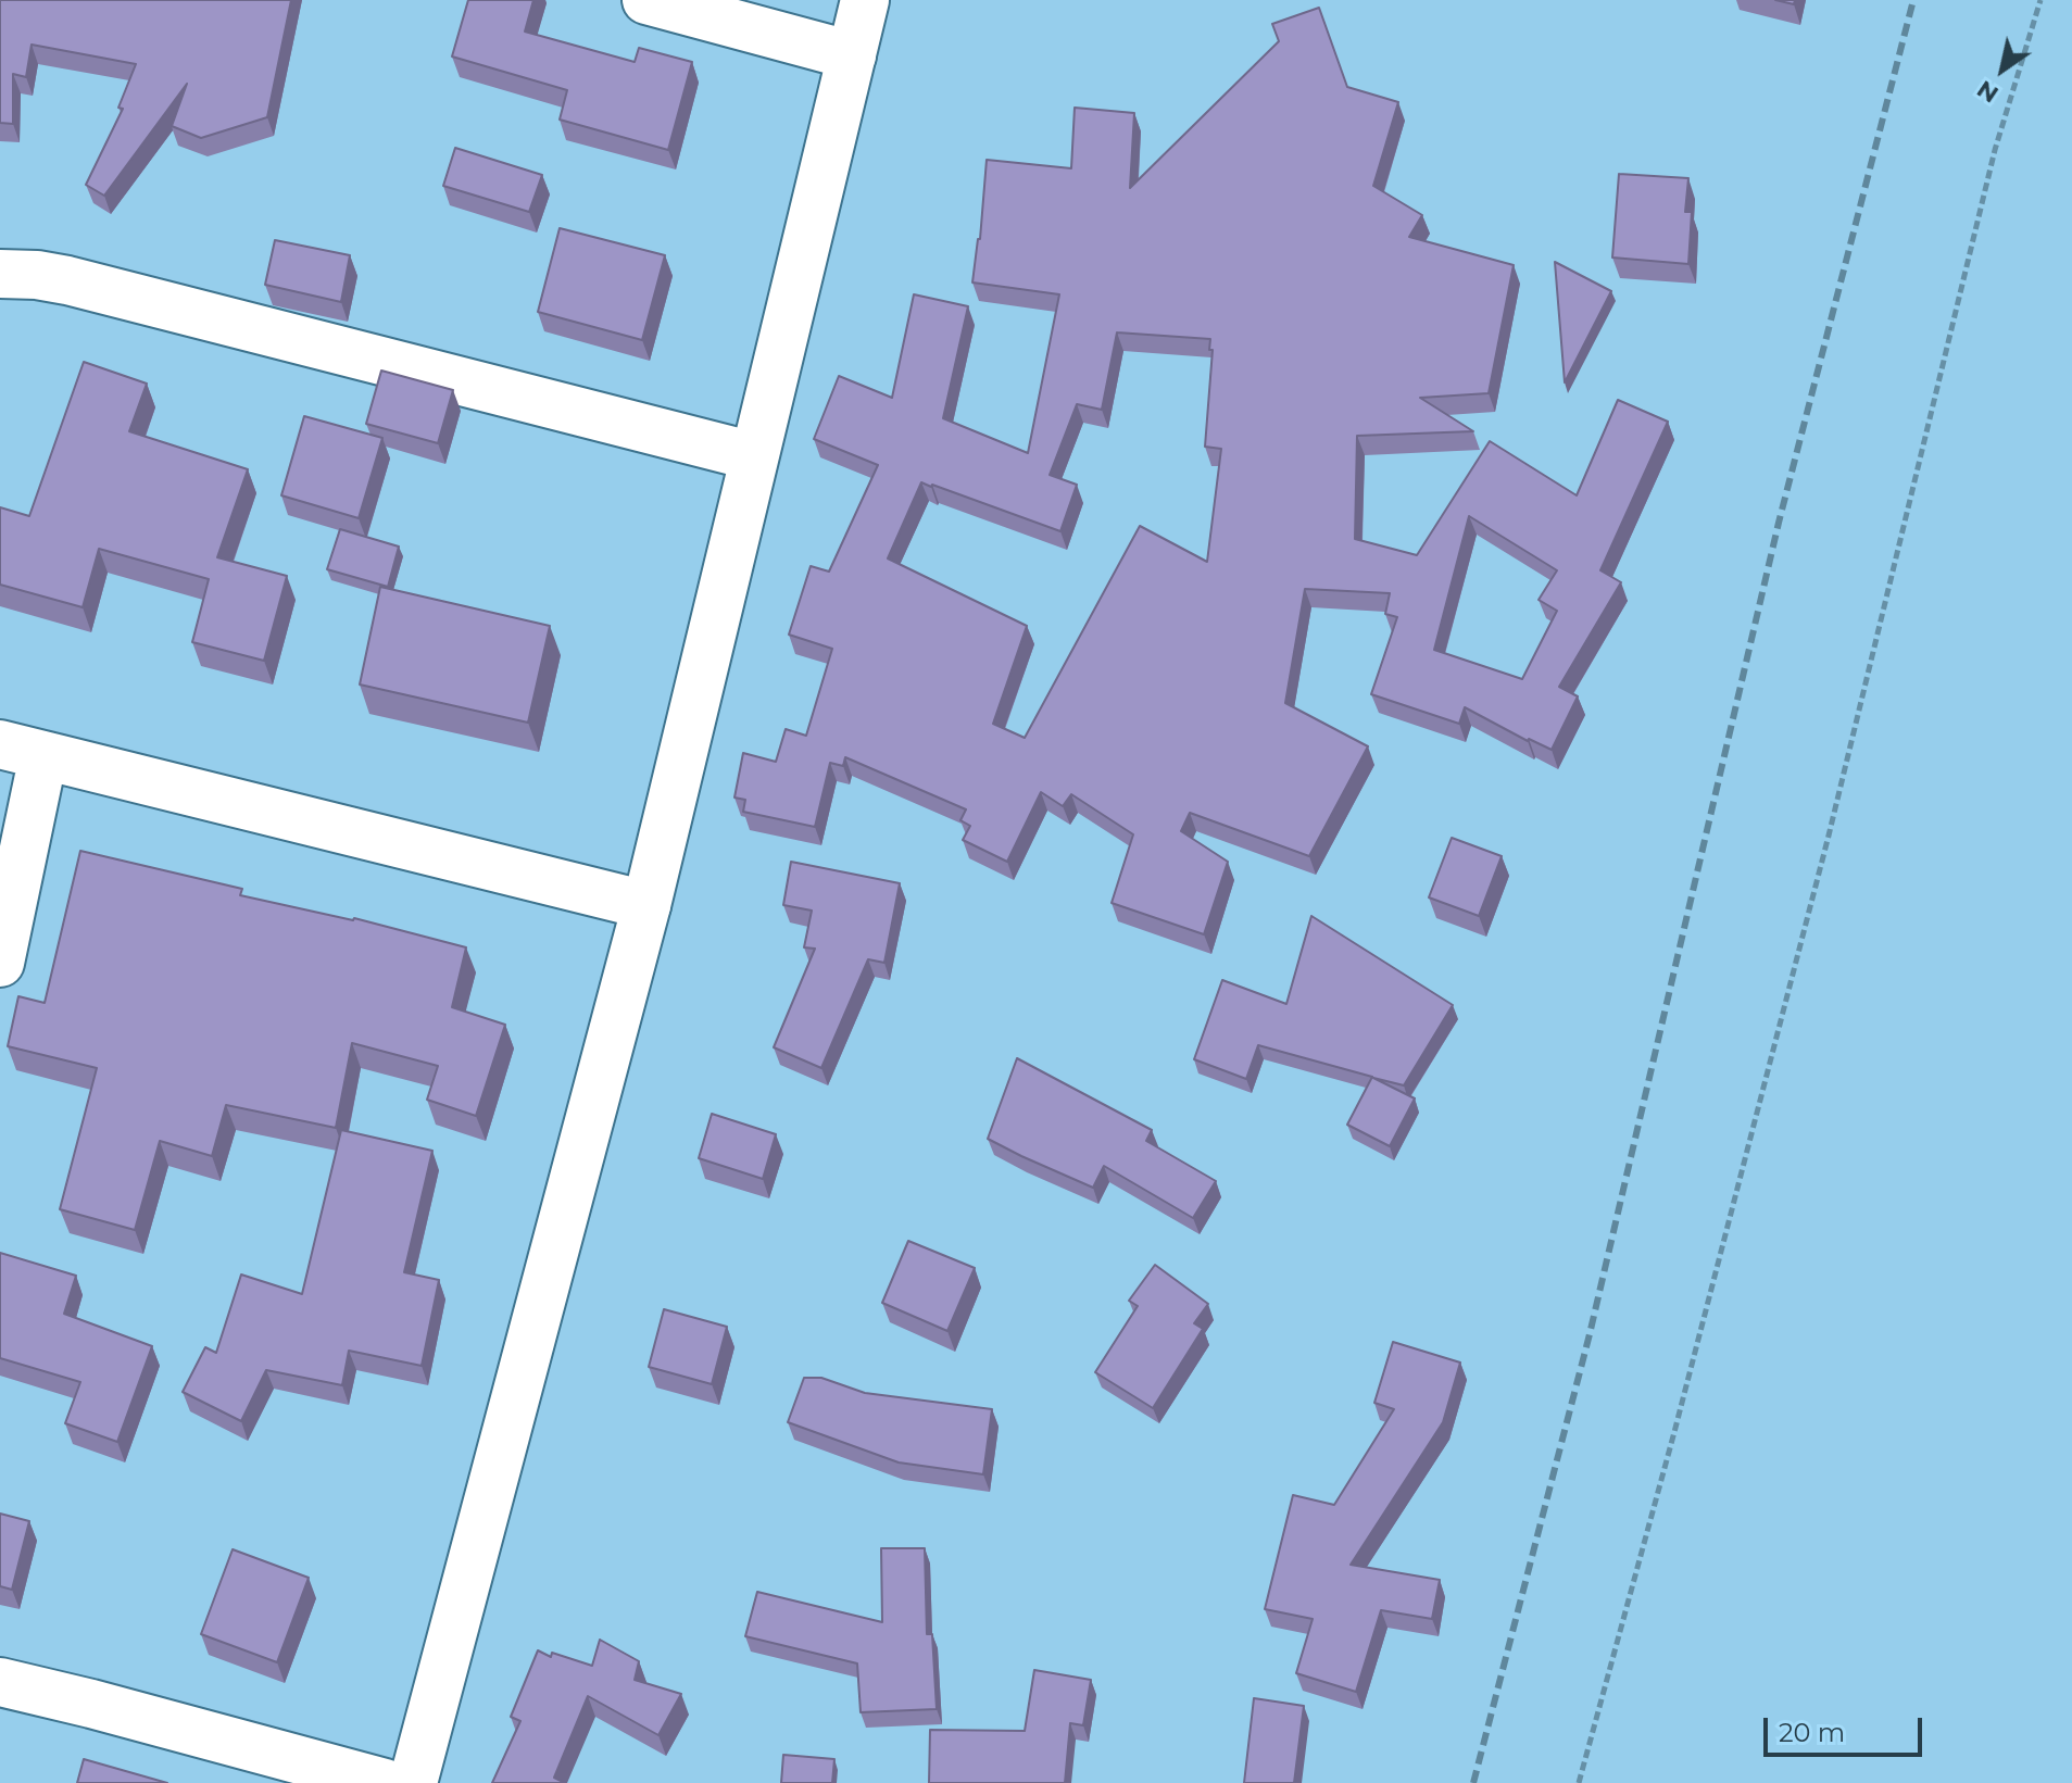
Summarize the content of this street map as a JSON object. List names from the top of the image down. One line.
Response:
{"scale_bar":"20 m","north":"bottom left"}
